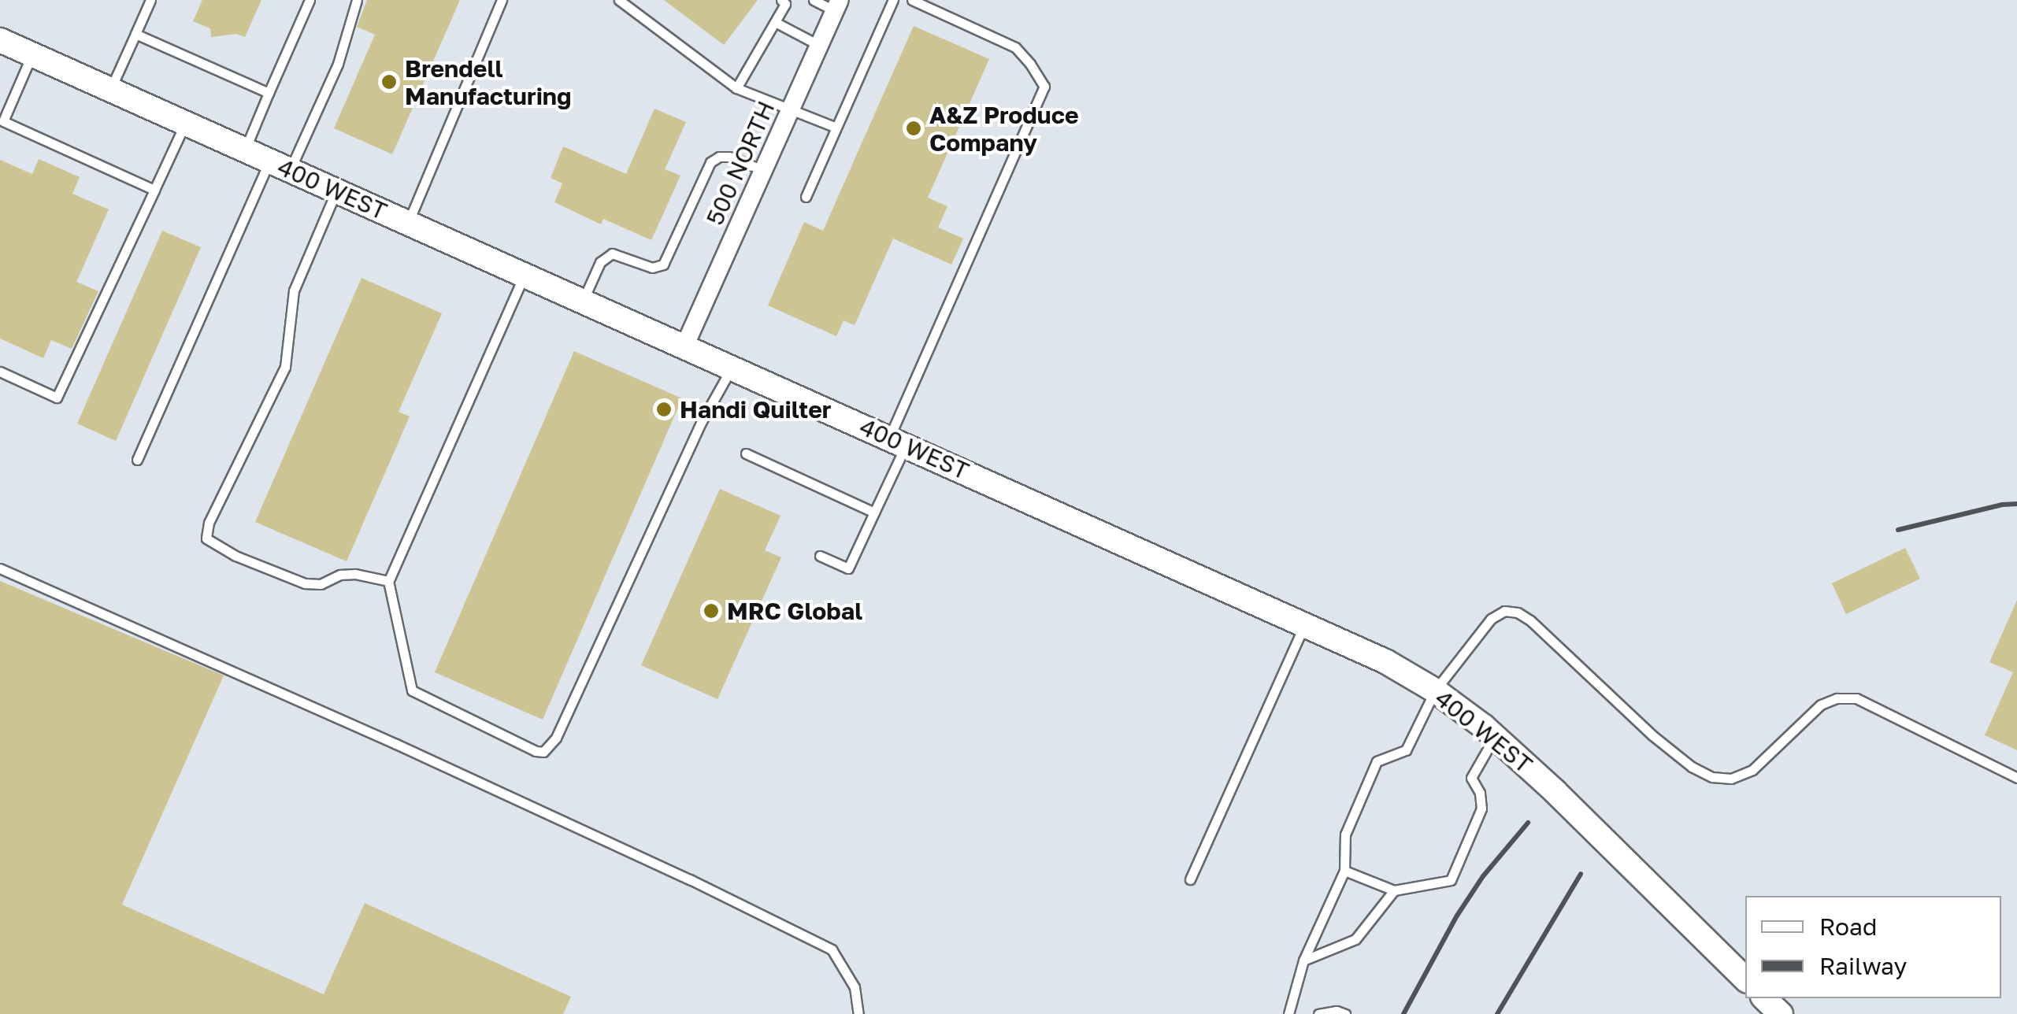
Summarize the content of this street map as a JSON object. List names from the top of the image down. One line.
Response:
{"streets":{"street":["500 NORTH","400 WEST"]},"crossings":[["500 NORTH","400 WEST"]],"places":["Brendell Manufacturing","A&Z Produce Company","Handi Quilter","MRC Global"],"legend":["Road","Railway"]}
